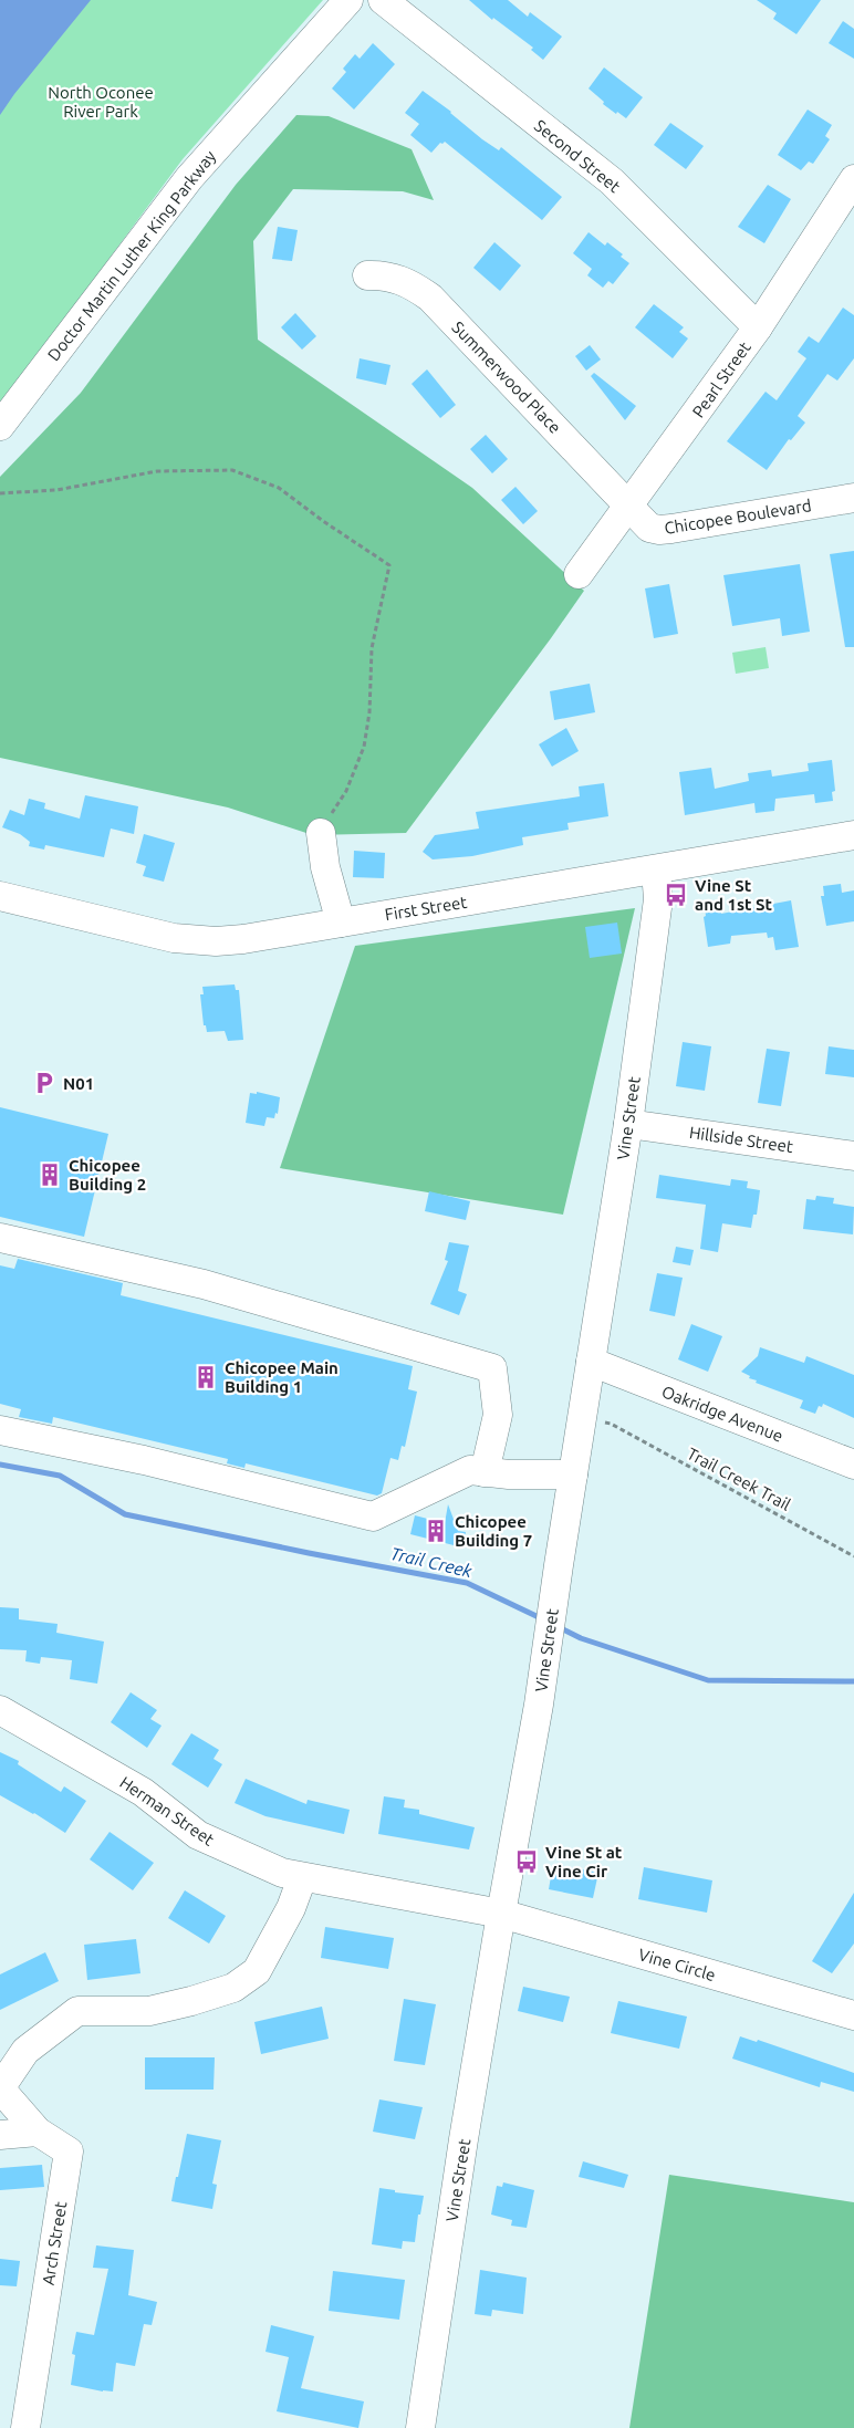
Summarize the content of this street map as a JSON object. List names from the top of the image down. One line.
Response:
{"streets":{"street":["Second Street","Doctor Martin Luther King Parkway","Summerwood Place","Pearl Street","Chicopee Boulevard","First Street","Vine Street","Hillside Street","Oakridge Avenue","Herman Street","Vine Circle","Arch Street"],"path":["Trail Creek Trail"]},"crossings":[["Second Street","Pearl Street"],["Summerwood Place","Pearl Street"],["Summerwood Place","Chicopee Boulevard"],["Pearl Street","Chicopee Boulevard"],["First Street","Vine Street"],["Vine Street","Hillside Street"],["Vine Street","Oakridge Avenue"],["Vine Street","Herman Street"],["Vine Street","Vine Circle"],["Herman Street","Vine Circle"]],"water":["Trail Creek"],"parks":["North Oconee River Park"],"places":{"bus stop":["Vine St and 1st St","Vine St at Vine Cir"],"parking":["N01"],"building":["Chicopee Building 2","Chicopee Main Building 1","Chicopee Building 7"]}}
